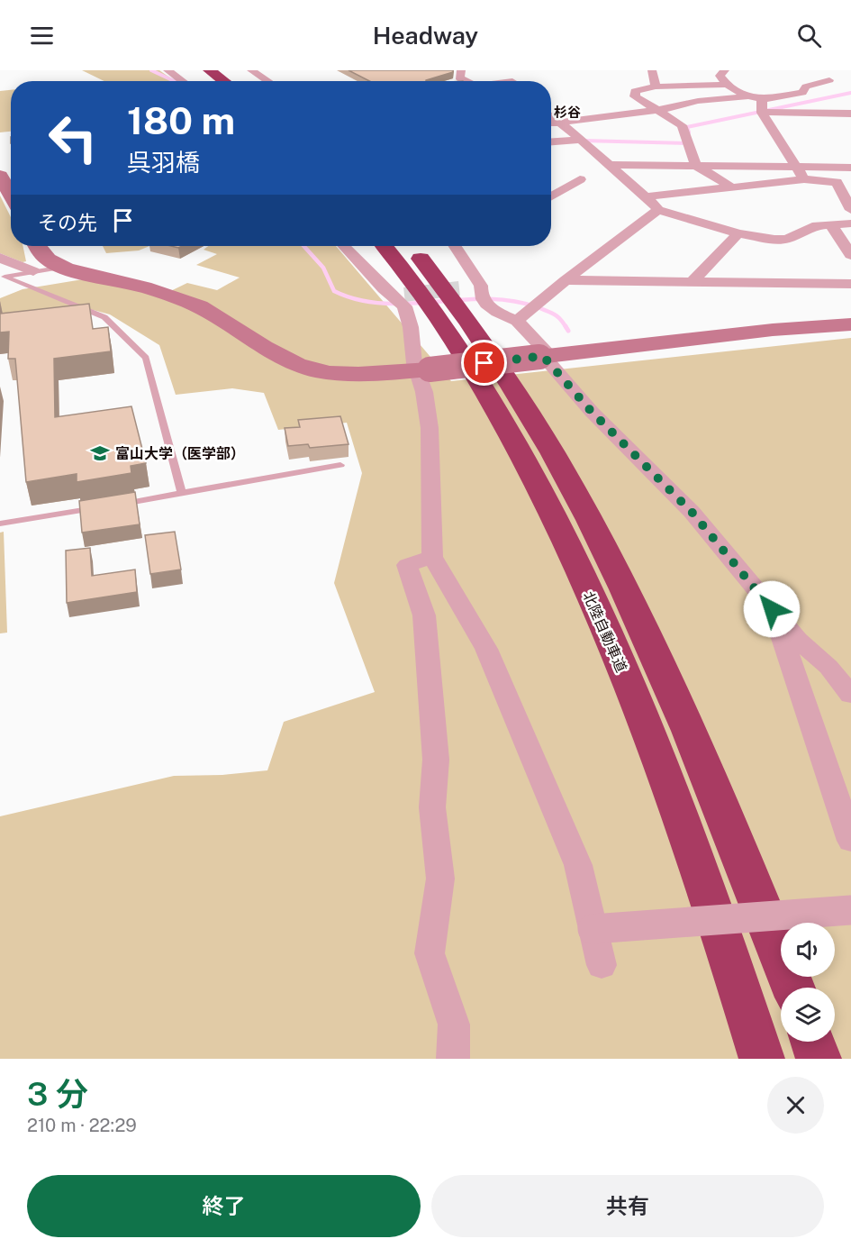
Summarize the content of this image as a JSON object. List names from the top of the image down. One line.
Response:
{"streets":{"highway":["北陸自動車道"]},"districts":["杉谷"],"places":{"school or university":["富山大学（医学部）"]},"page":{"header":"Headway","turn":["180 m","呉羽橋"],"then":"その先","heading":["3 分","210 m · 22:29"],"buttons":["終了","共有"]}}
